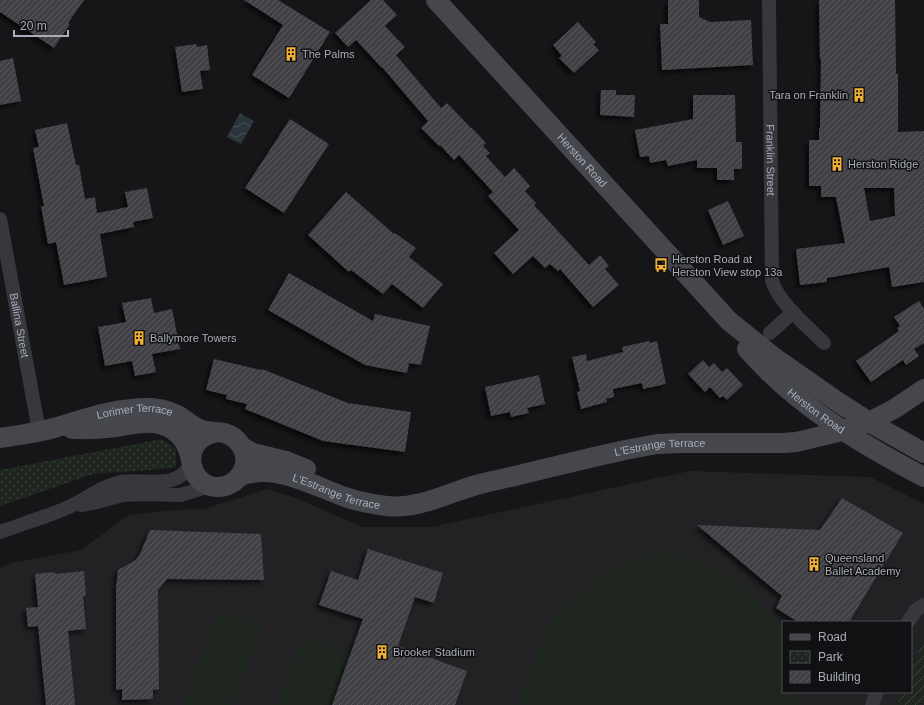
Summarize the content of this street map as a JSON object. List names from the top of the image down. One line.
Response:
{"streets":{"street":["Herston Road","Franklin Street","Ballina Street","Lorimer Terrace","L'Estrange Terrace"]},"crossings":[["Herston Road","L'Estrange Terrace"],["Ballina Street","Lorimer Terrace"],["Lorimer Terrace","L'Estrange Terrace"]],"places":{"building":["The Palms","Tara on Franklin","Herston Ridge","Ballymore Towers","Queensland Ballet Academy","Brooker Stadium"],"bus stop":["Herston Road at Herston View stop 13a"]},"legend":["Road","Park","Building"],"scale_bar":"20 m"}
